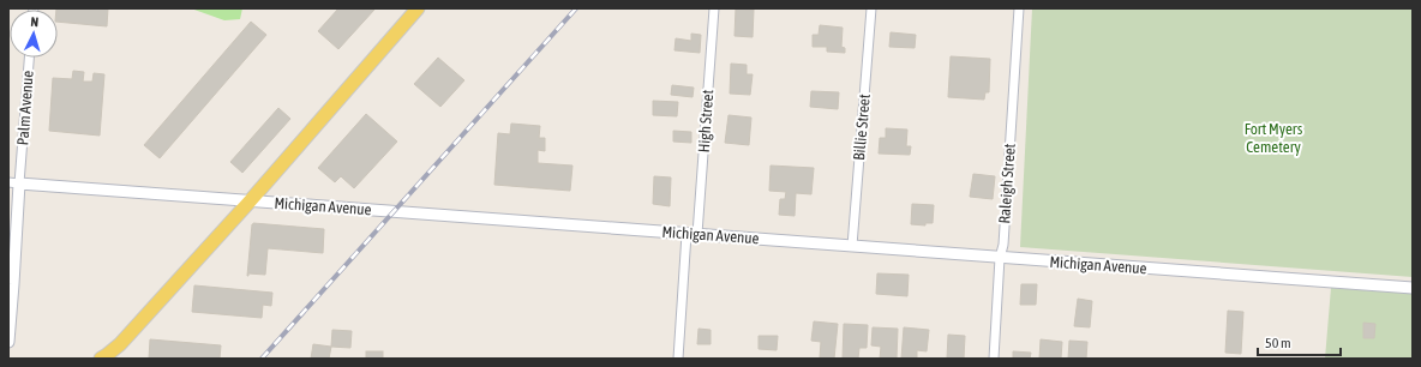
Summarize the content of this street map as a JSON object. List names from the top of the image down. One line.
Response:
{"streets":{"street":["Palm Avenue","High Street","Billie Street","Raleigh Street","Michigan Avenue"]},"crossings":[["Palm Avenue","Michigan Avenue"],["High Street","Michigan Avenue"],["Billie Street","Michigan Avenue"],["Raleigh Street","Michigan Avenue"]],"parks":["Fort Myers Cemetery"],"scale_bar":"50 m","north":"top"}
